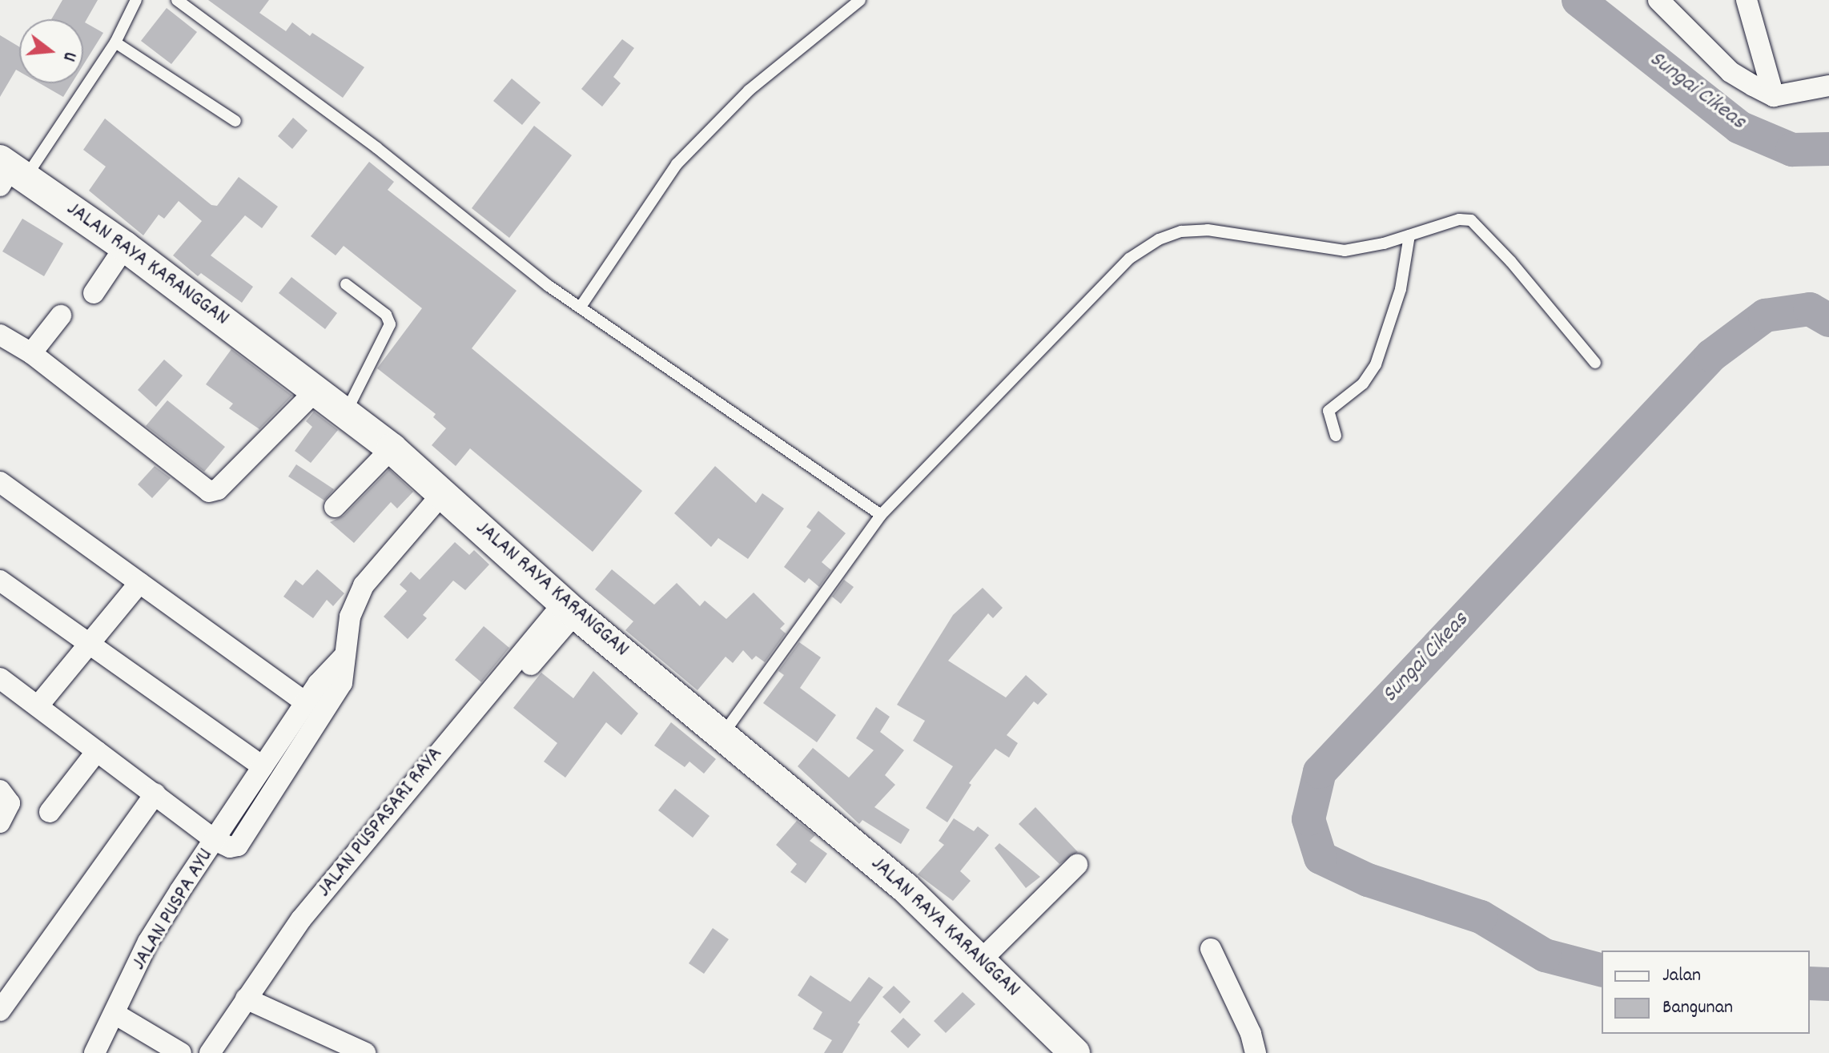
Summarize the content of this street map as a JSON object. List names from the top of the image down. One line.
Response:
{"streets":{"street":["JALAN RAYA KARANGGAN","JALAN PUSPASARI RAYA","JALAN PUSPA AYU"]},"crossings":[["JALAN RAYA KARANGGAN","JALAN PUSPASARI RAYA"]],"water":["Sungai Cikeas"],"legend":["Jalan","Bangunan"],"north":"right"}
